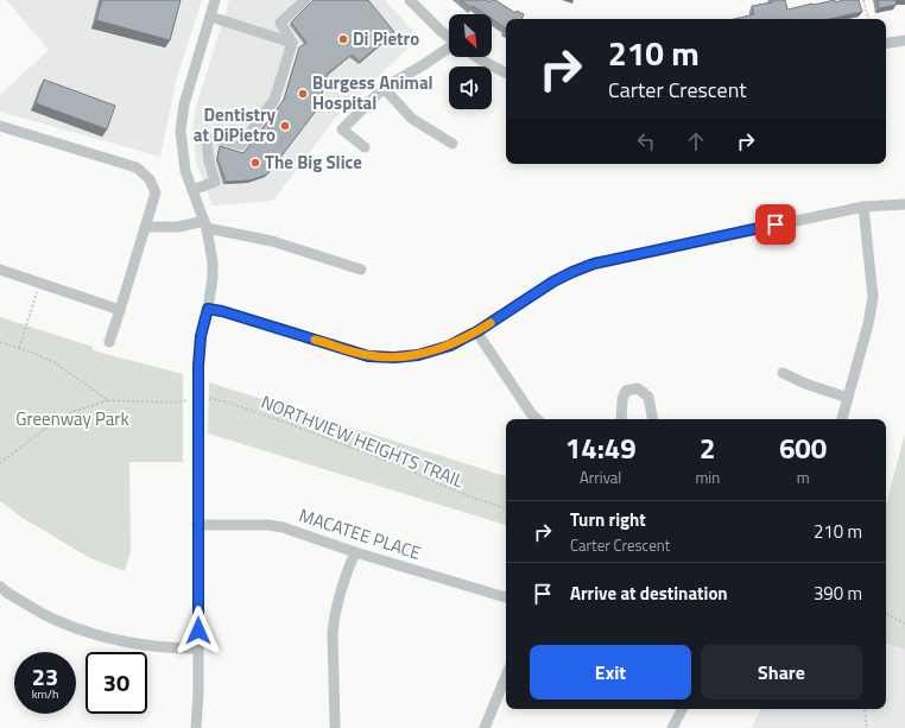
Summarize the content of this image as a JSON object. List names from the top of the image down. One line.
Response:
{"streets":{"street":["MACATEE PLACE"],"path":["NORTHVIEW HEIGHTS TRAIL"]},"parks":["Greenway Park"],"places":["Di Pietro","Burgess Animal Hospital","Dentistry at DiPietro","The Big Slice"],"north":"bottom right","page":{"turn":["210 m","Carter Crescent"],"eta":["14:49","Arrival","2","min","600","m"],"list":[{"name":"Turn right","note":"Carter Crescent","value":"210 m"},{"name":"Arrive at destination","value":"390 m"}],"buttons":["Exit","Share"],"speed":"23 km/h","limit":"30"}}
